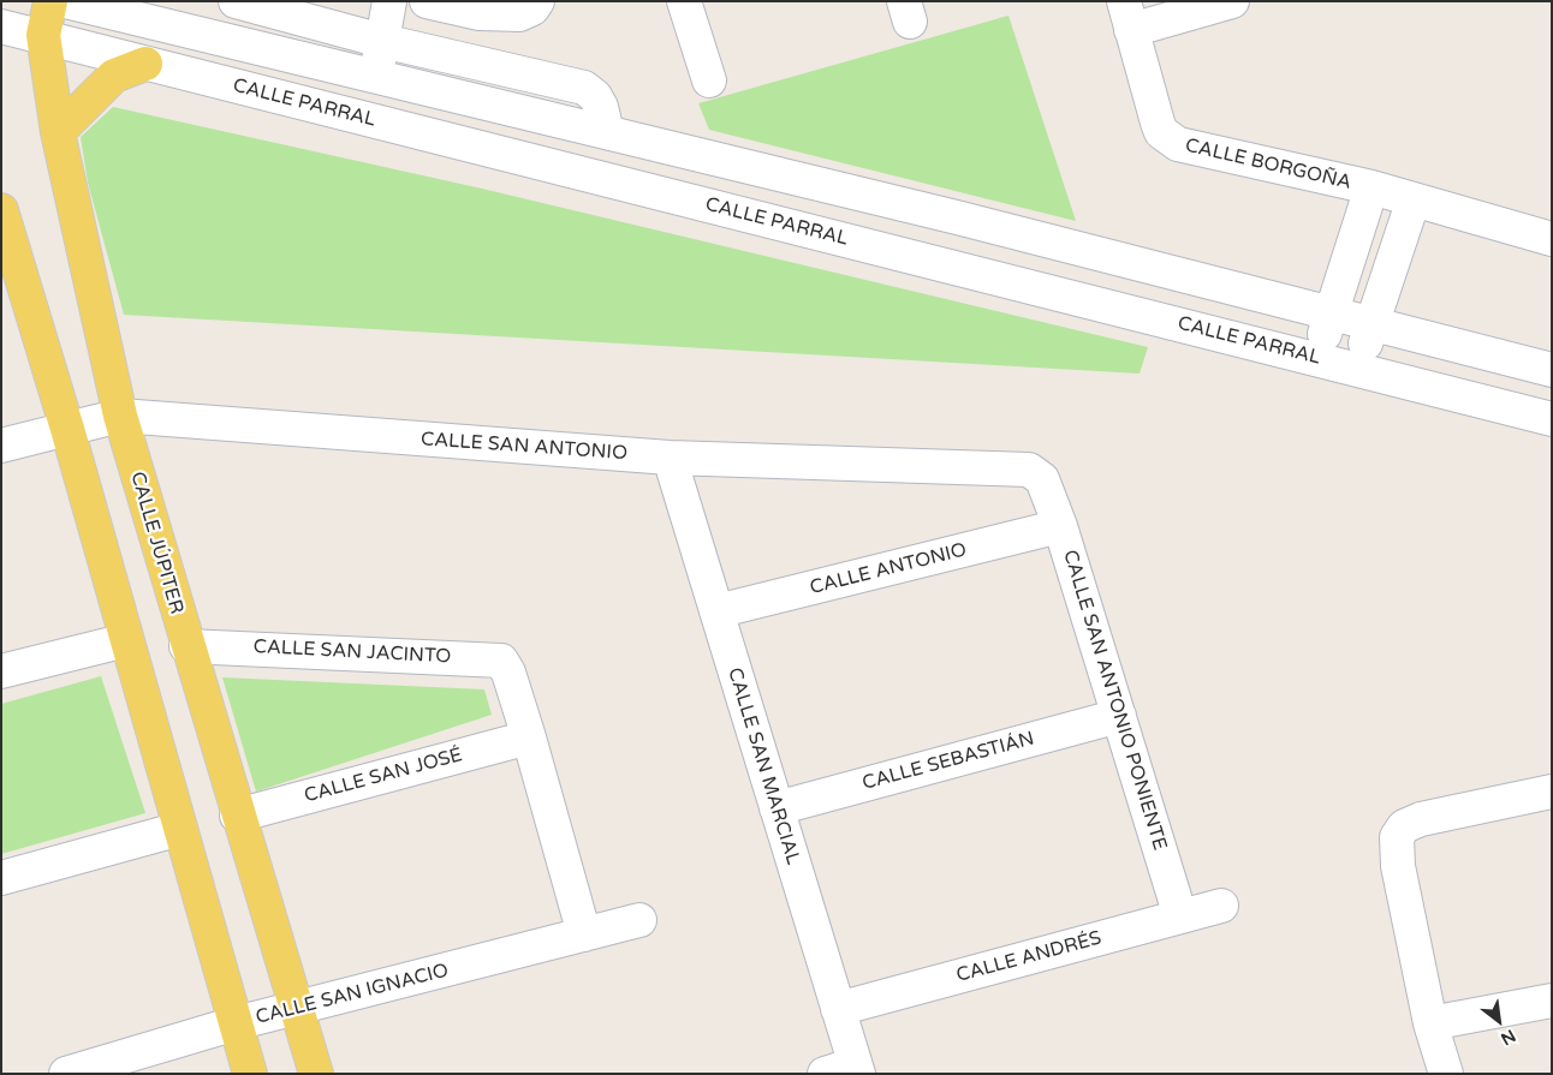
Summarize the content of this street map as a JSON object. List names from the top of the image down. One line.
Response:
{"streets":{"main road":["CALLE JÚPITER"],"street":["CALLE PARRAL","CALLE BORGOÑA","CALLE SAN ANTONIO","CALLE ANTONIO","CALLE SAN JACINTO","CALLE SAN ANTONIO PONIENTE","CALLE SEBASTIÁN","CALLE SAN MARCIAL","CALLE SAN JOSÉ","CALLE ANDRÉS","CALLE SAN IGNACIO"]},"crossings":[["CALLE PARRAL","CALLE BORGOÑA"],["CALLE PARRAL","CALLE JÚPITER"],["CALLE SAN ANTONIO","CALLE JÚPITER"],["CALLE SAN ANTONIO","CALLE SAN ANTONIO PONIENTE"],["CALLE SAN ANTONIO","CALLE SAN MARCIAL"],["CALLE JÚPITER","CALLE SAN JACINTO"],["CALLE JÚPITER","CALLE SAN JOSÉ"],["CALLE JÚPITER","CALLE SAN IGNACIO"],["CALLE ANTONIO","CALLE SAN ANTONIO PONIENTE"],["CALLE ANTONIO","CALLE SAN MARCIAL"],["CALLE SAN JACINTO","CALLE SAN JOSÉ"],["CALLE SAN ANTONIO PONIENTE","CALLE SEBASTIÁN"],["CALLE SAN ANTONIO PONIENTE","CALLE ANDRÉS"],["CALLE SEBASTIÁN","CALLE SAN MARCIAL"],["CALLE SAN MARCIAL","CALLE ANDRÉS"]],"north":"bottom right"}
